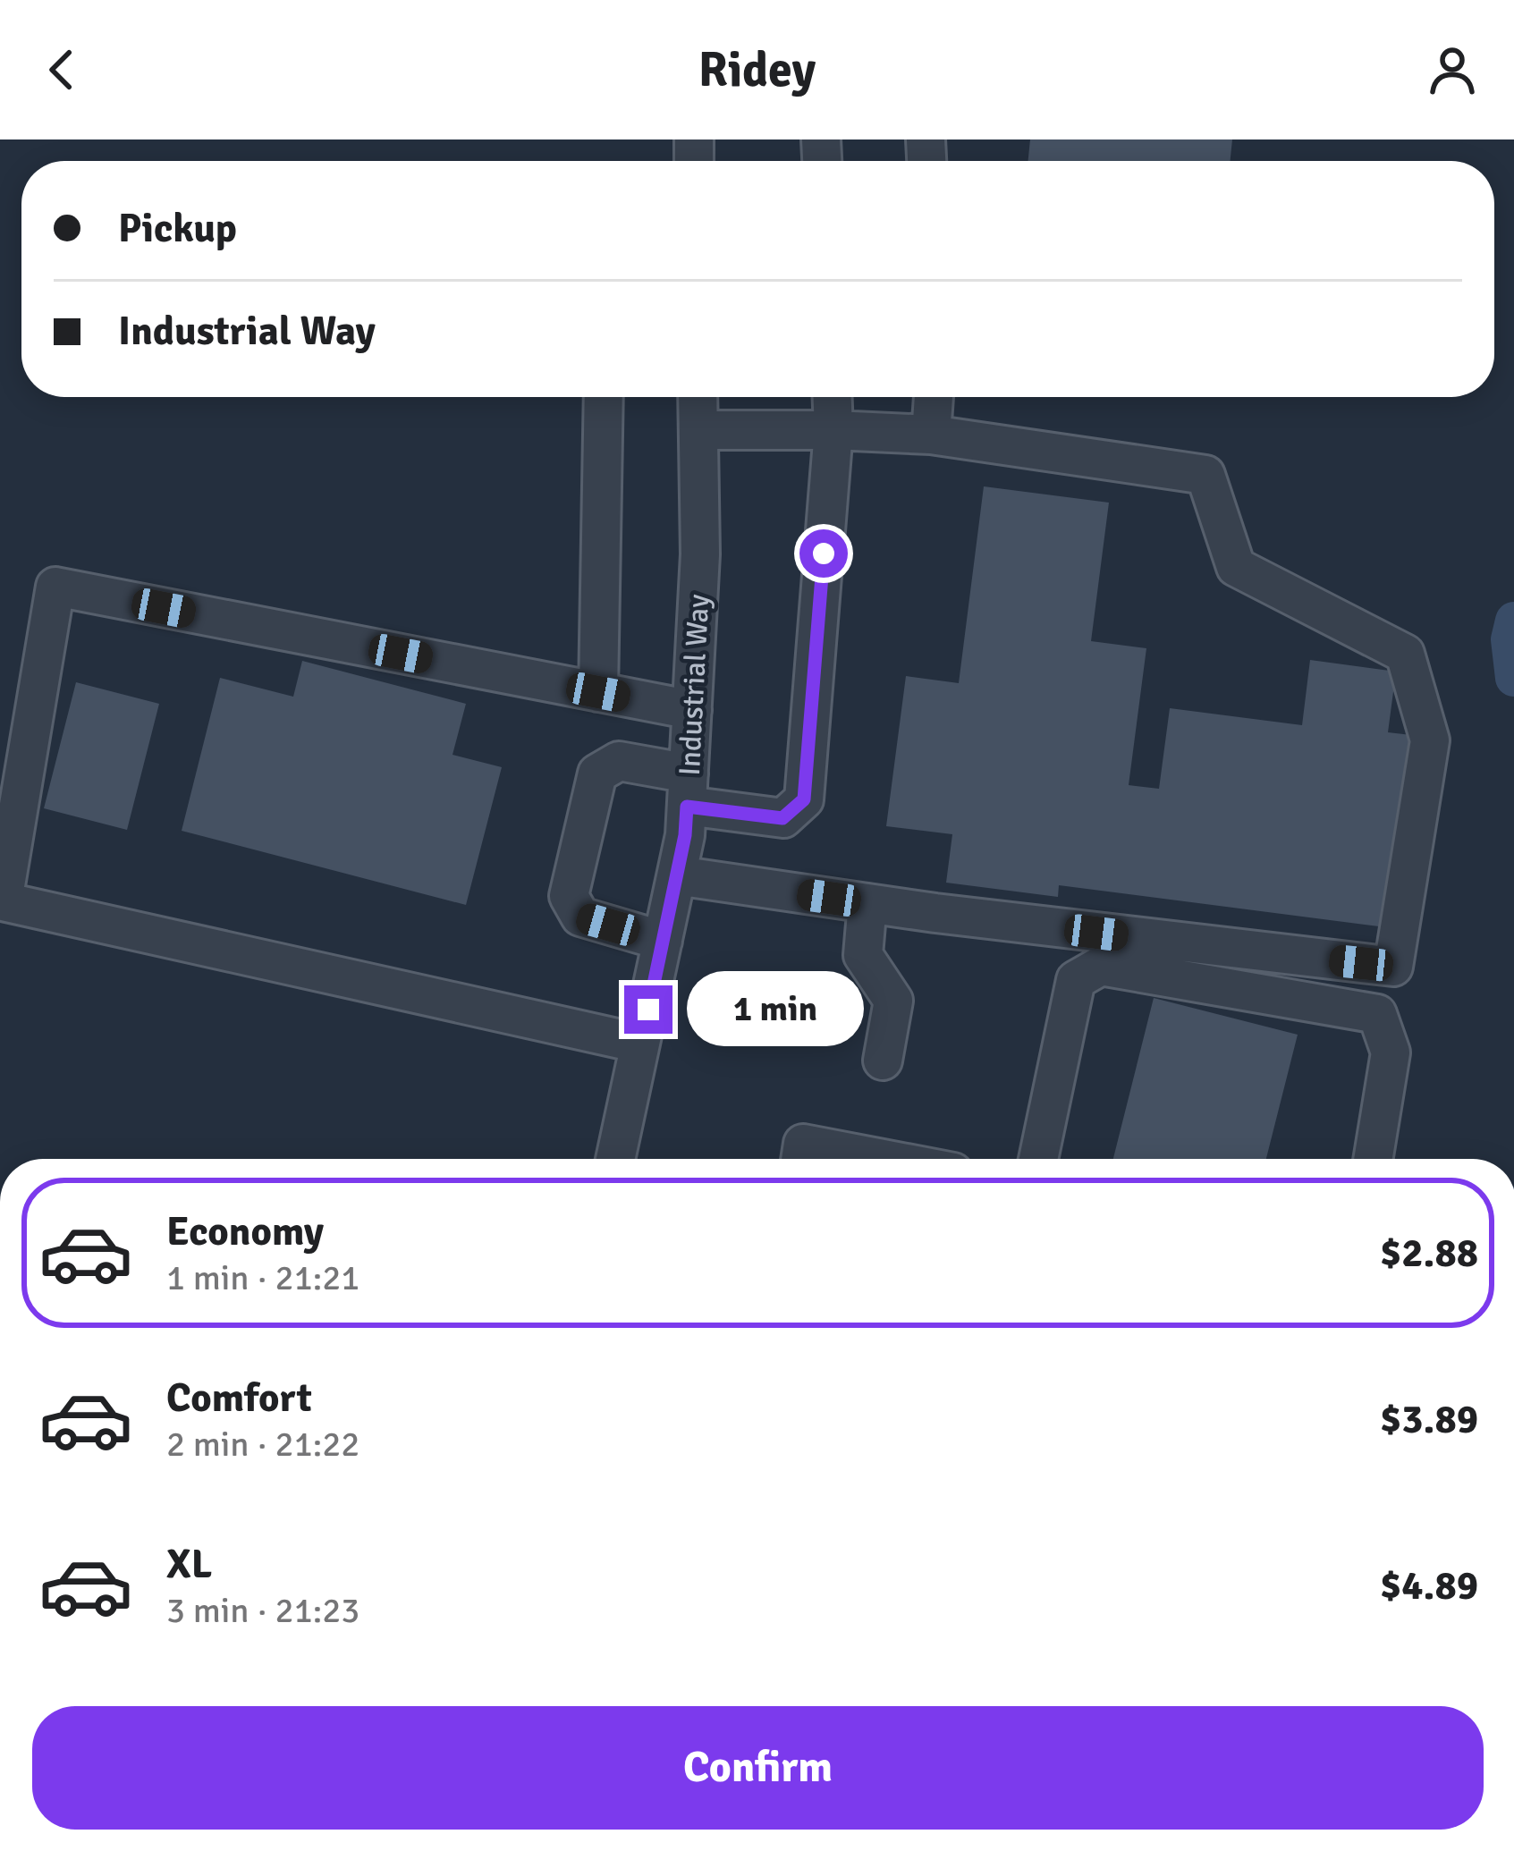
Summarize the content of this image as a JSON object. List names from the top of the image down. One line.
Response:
{"streets":{"street":["Industrial Way"]},"page":{"header":"Ridey","banner":["Pickup","Industrial Way"],"bubble":"1 min","list":[{"name":"Economy","note":"1 min · 21:21","value":"$2.88"},{"name":"Comfort","note":"2 min · 21:22","value":"$3.89"},{"name":"XL","note":"3 min · 21:23","value":"$4.89"}],"buttons":"Confirm"}}
